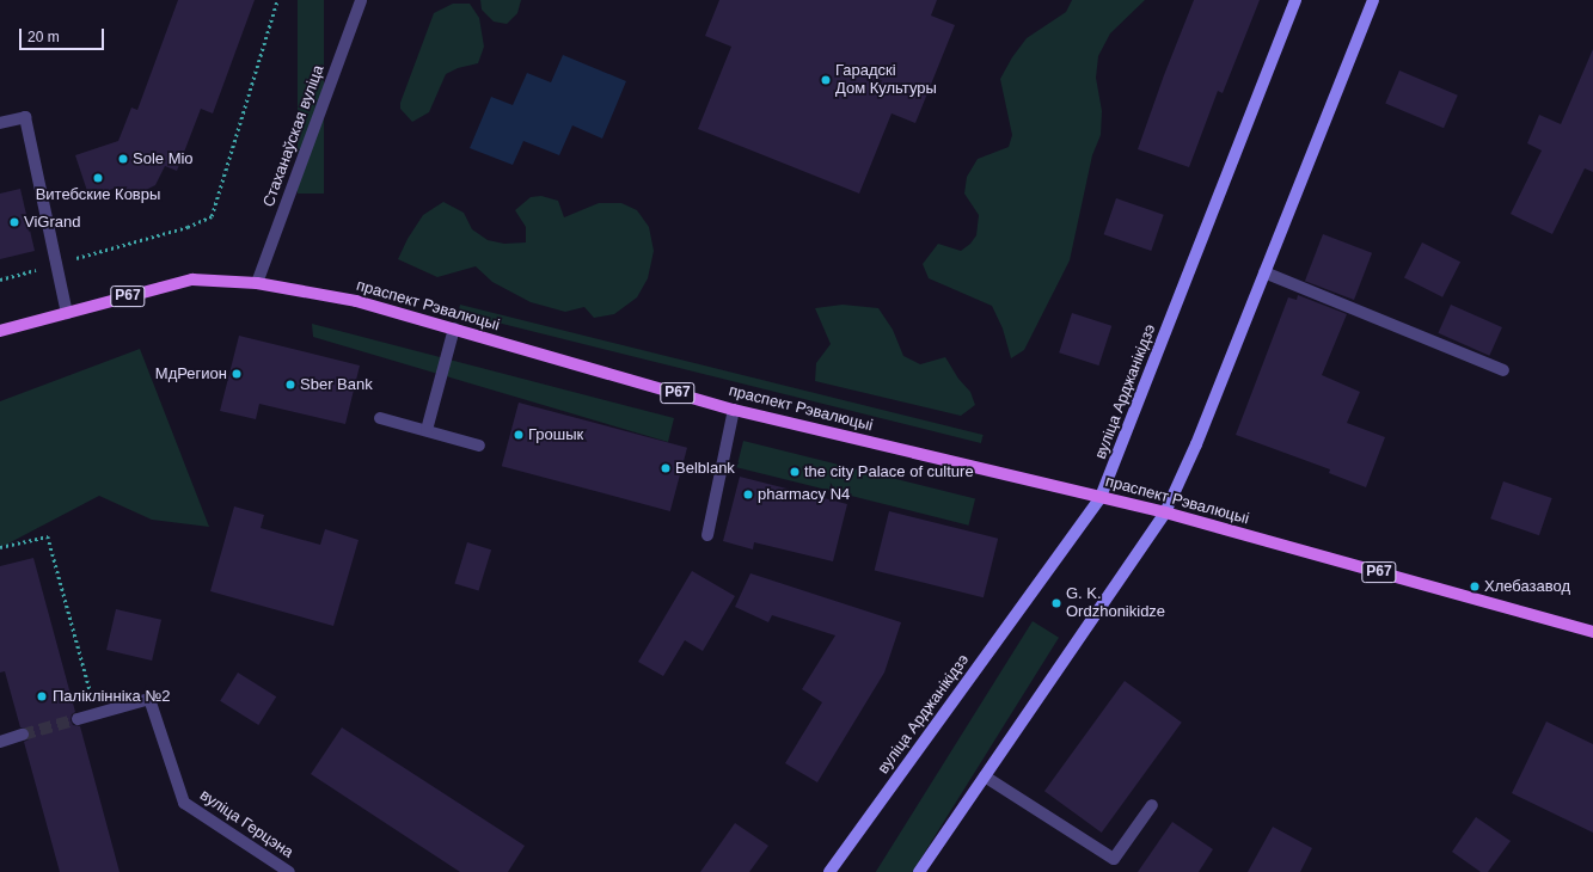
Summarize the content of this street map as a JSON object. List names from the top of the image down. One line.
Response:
{"streets":{"main road":["Р67","праспект Рэвалюцыі","вуліца Арджанікідзэ"],"street":["Стаханаўская вуліца","вуліца Герцэна"]},"crossings":[["Стаханаўская вуліца","праспект Рэвалюцыі"],["праспект Рэвалюцыі","вуліца Арджанікідзэ"]],"places":["Гарадскі Дом Культуры","Sole Mio","Витебские Ковры","ViGrand","МдРегион","Sber Bank","Грошык","Belblank","the city Palace of culture","pharmacy N4","Хлебазавод","G. K. Ordzhonikidze","Паліклінніка №2"],"scale_bar":"20 m"}
